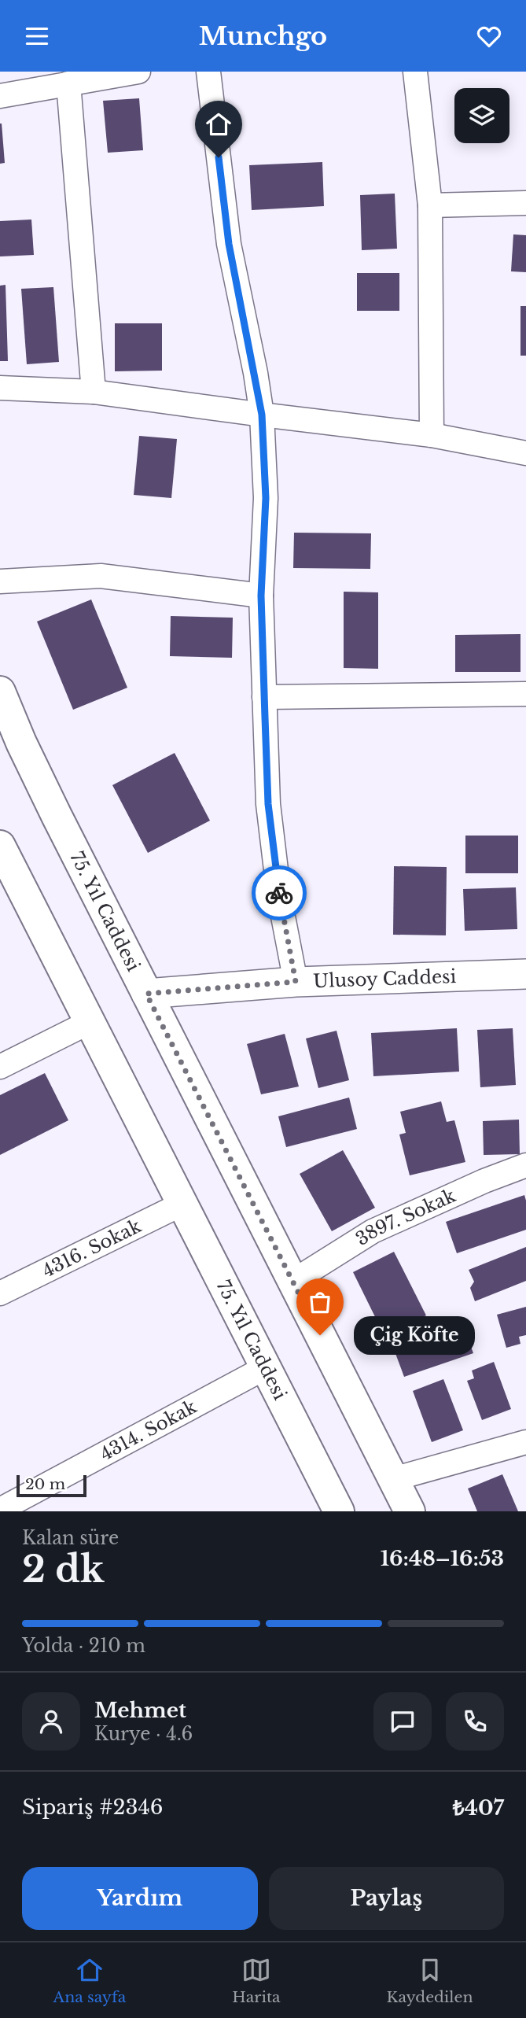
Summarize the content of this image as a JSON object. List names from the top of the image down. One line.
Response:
{"streets":{"main road":["75. Yıl Caddesi"],"street":["Ulusoy Caddesi","3897. Sokak","4316. Sokak","4314. Sokak"]},"crossings":[["75. Yıl Caddesi","Ulusoy Caddesi"],["75. Yıl Caddesi","3897. Sokak"],["75. Yıl Caddesi","4316. Sokak"],["75. Yıl Caddesi","4314. Sokak"]],"places":["Çig Köfte"],"scale_bar":"20 m","page":{"header":"Munchgo","bubble":"Çig Köfte","scale":"20 m","heading":["2 dk","Kalan süre","16:48–16:53"],"panel":["Mehmet","Kurye · 4.6","Sipariş #2346","₺407"],"bar":"Yolda · 210 m","buttons":["Yardım","Paylaş"],"tabs":["Ana sayfa","Harita","Kaydedilen"]}}
